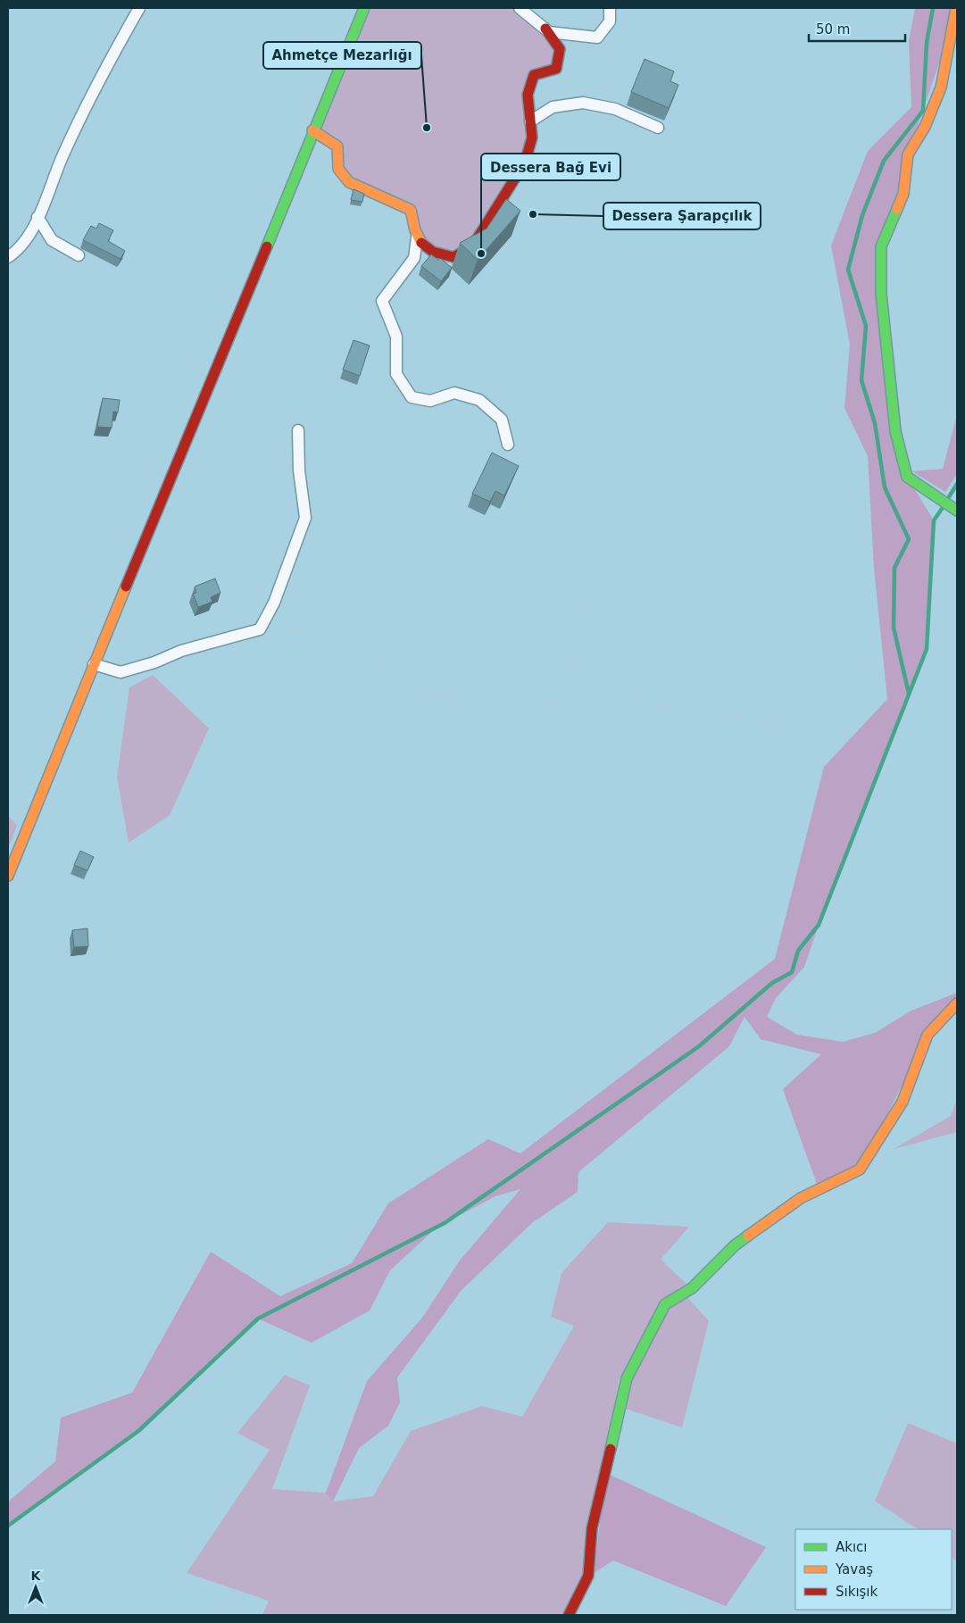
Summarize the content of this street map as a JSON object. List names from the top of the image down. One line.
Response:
{"places":["Ahmetçe Mezarlığı","Dessera Şarapçılık","Dessera Bağ Evi"],"legend":["Akıcı","Yavaş","Sıkışık"],"scale_bar":"50 m","north":"top"}
